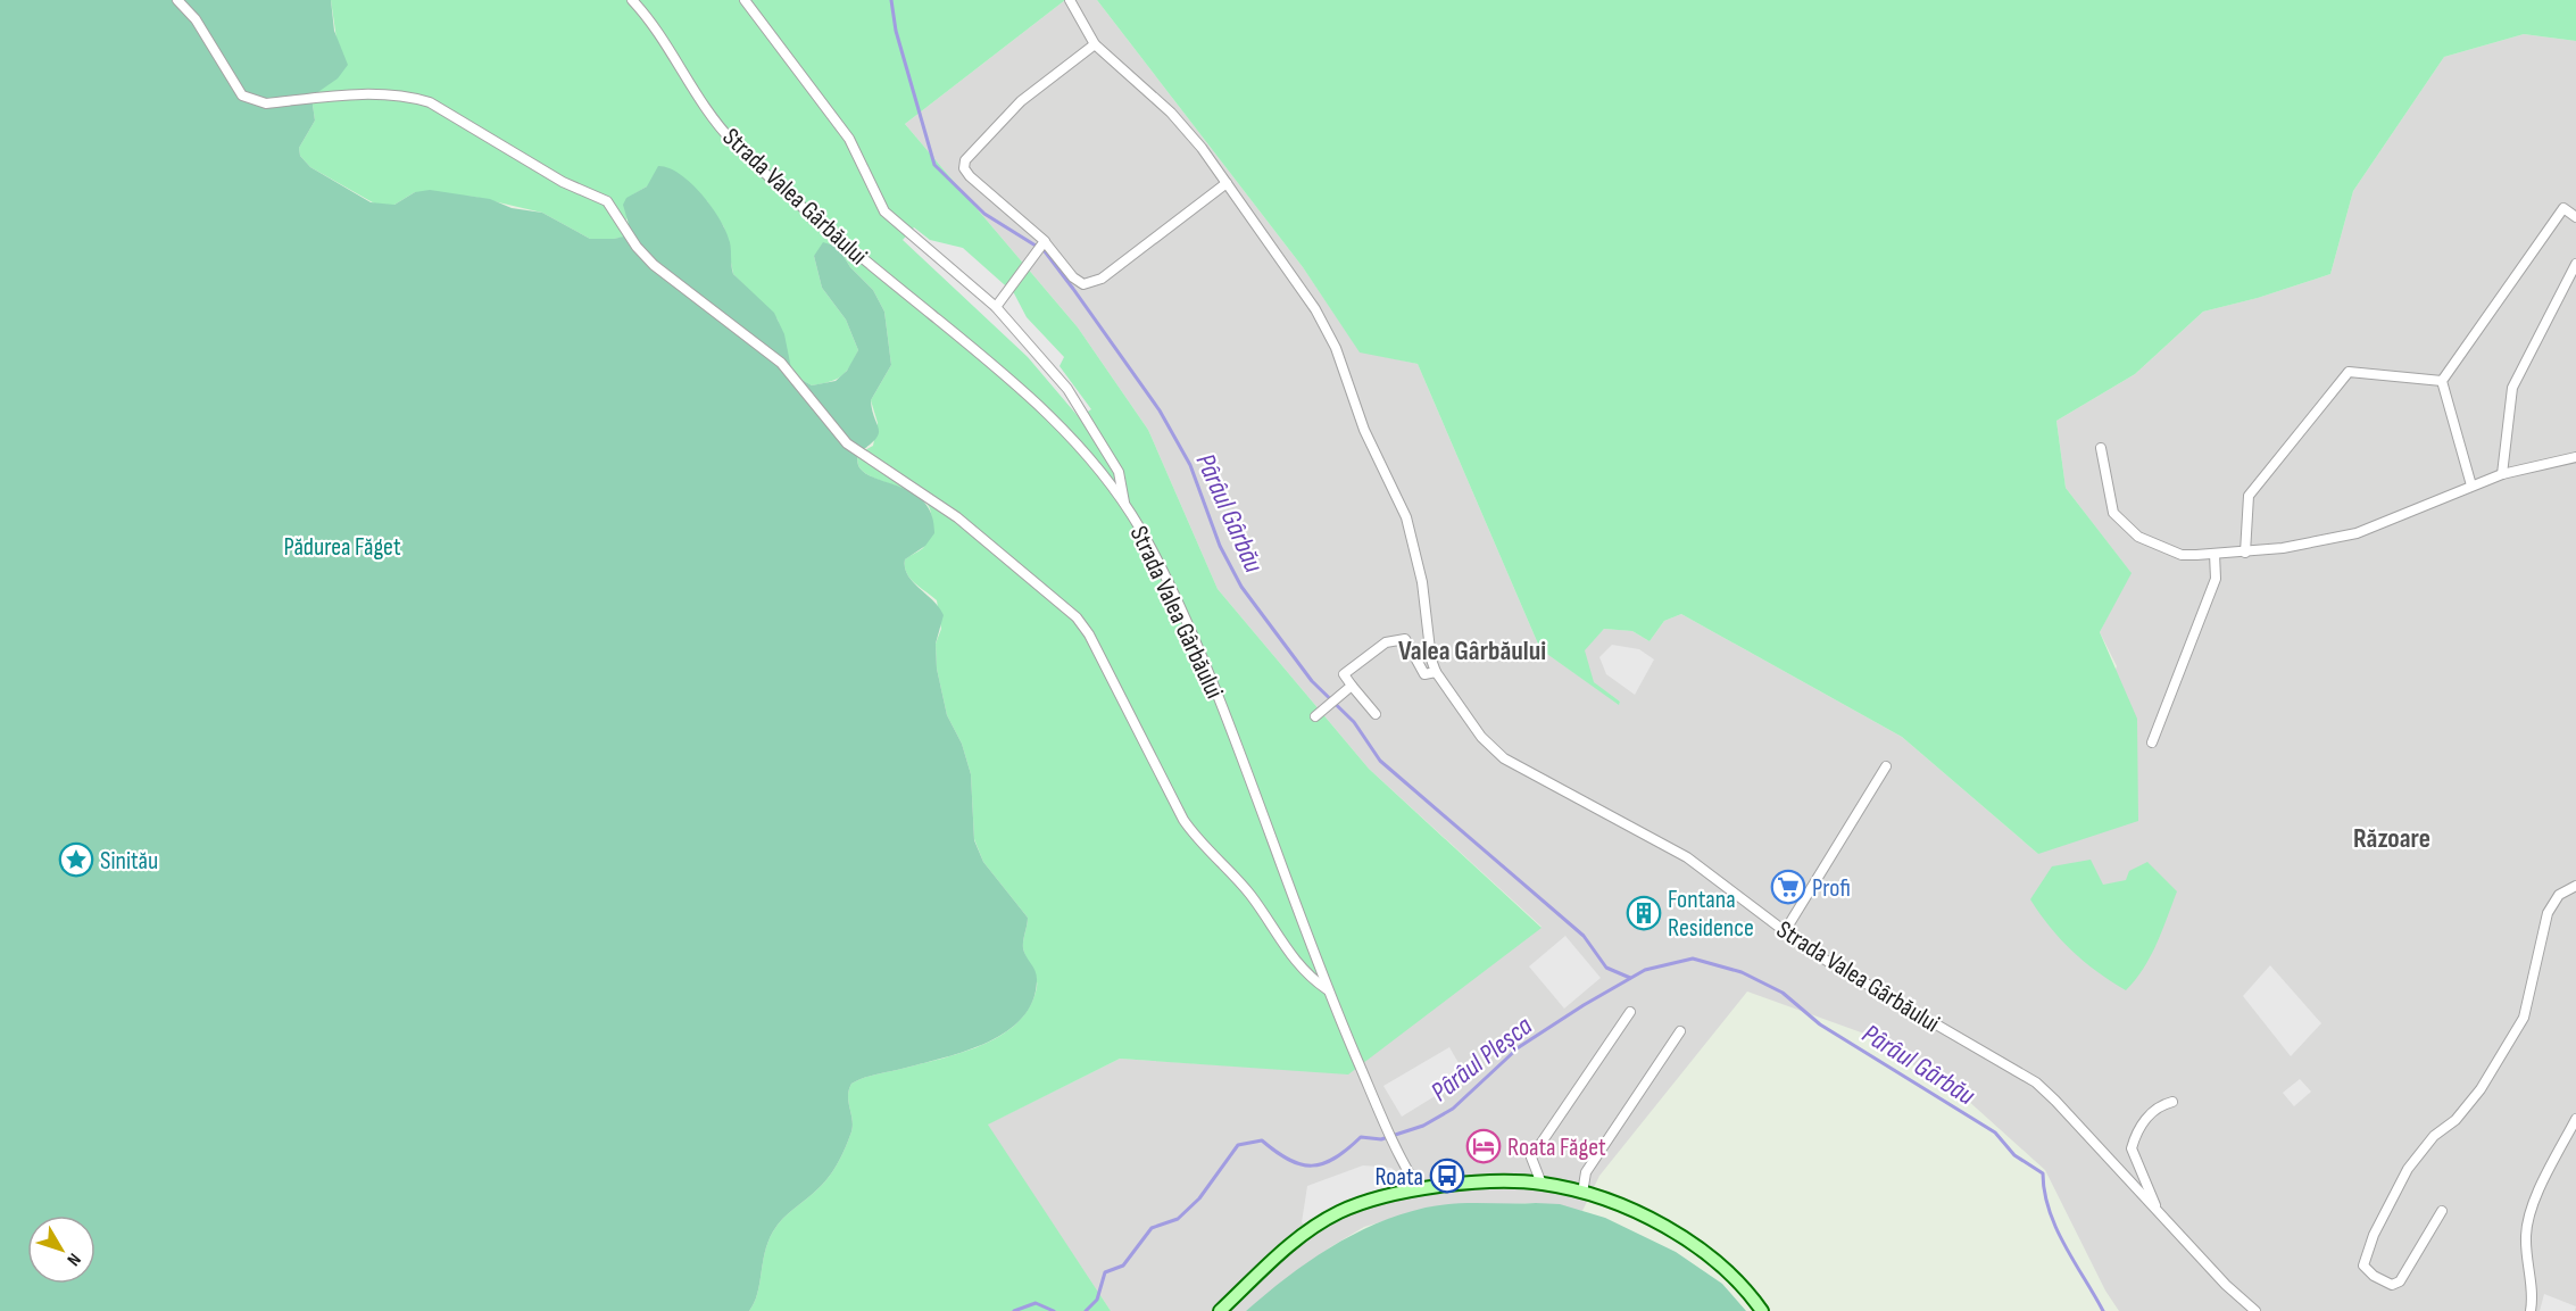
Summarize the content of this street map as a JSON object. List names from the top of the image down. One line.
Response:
{"streets":{"street":["Strada Valea Gârbăului"]},"districts":["Valea Gârbăului","Răzoare"],"water":["Pârâul Gârbău","Pârâul Pleșca"],"parks":["Pădurea Făget"],"places":{"place":["Sinitău"],"supermarket":["Profi"],"building":["Fontana Residence"],"hotel":["Roata Făget"],"bus stop":["Roata"]},"north":"bottom right"}
